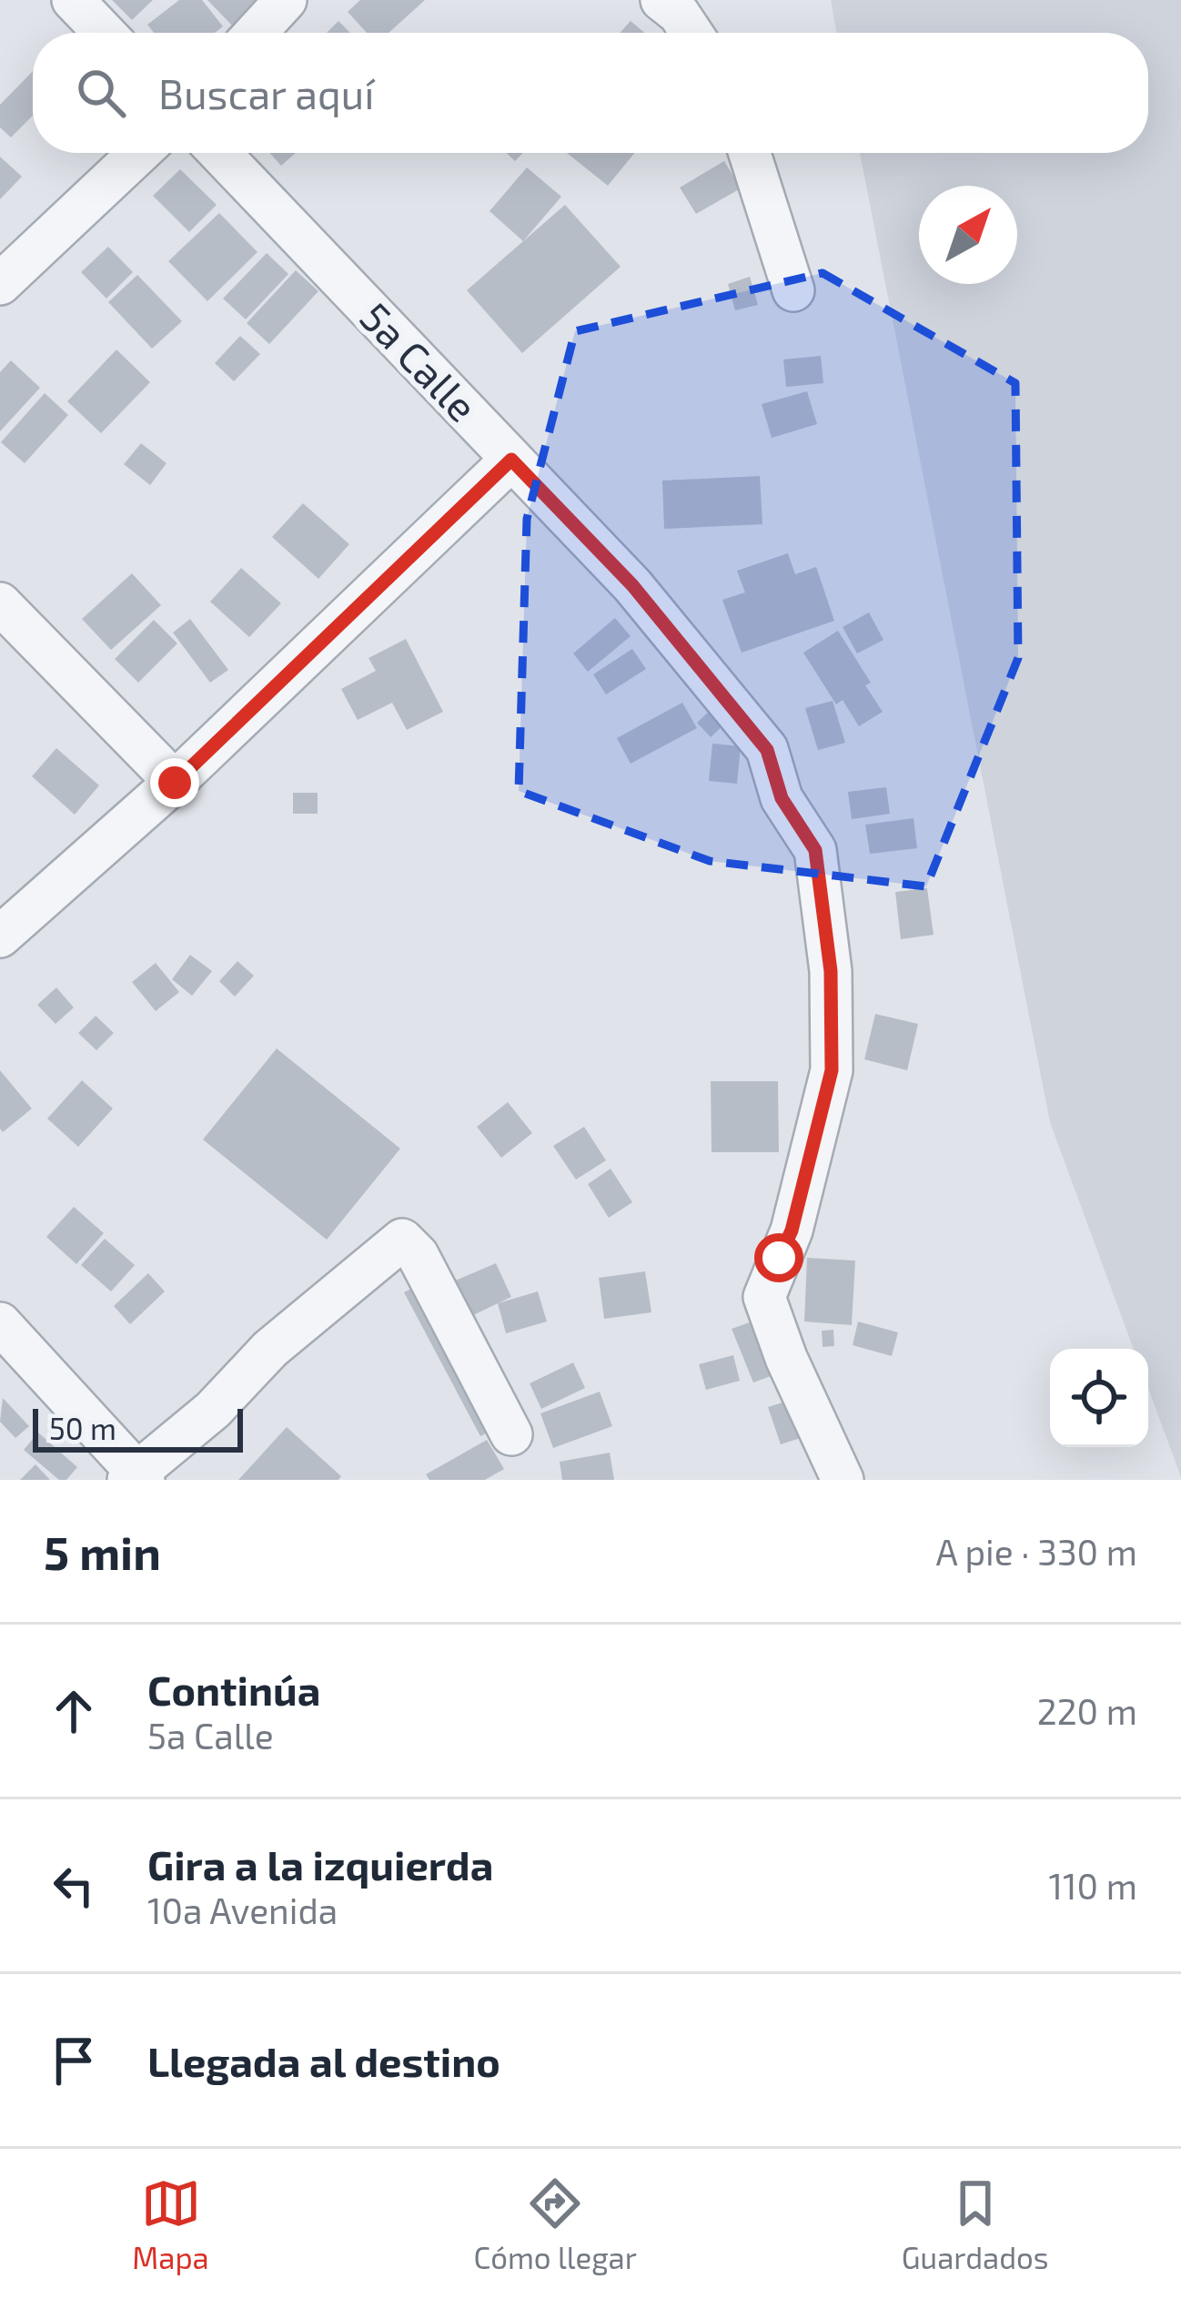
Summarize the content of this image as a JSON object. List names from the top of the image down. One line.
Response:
{"streets":{"street":["5a Calle"]},"scale_bar":"50 m","north":"top right","page":{"search":"Buscar aquí","scale":"50 m","heading":["5 min","A pie · 330 m"],"list":[["Continúa","5a Calle","220 m"],["Gira a la izquierda","10a Avenida","110 m"],"Llegada al destino"],"nav":["Mapa","Cómo llegar","Guardados"]}}
